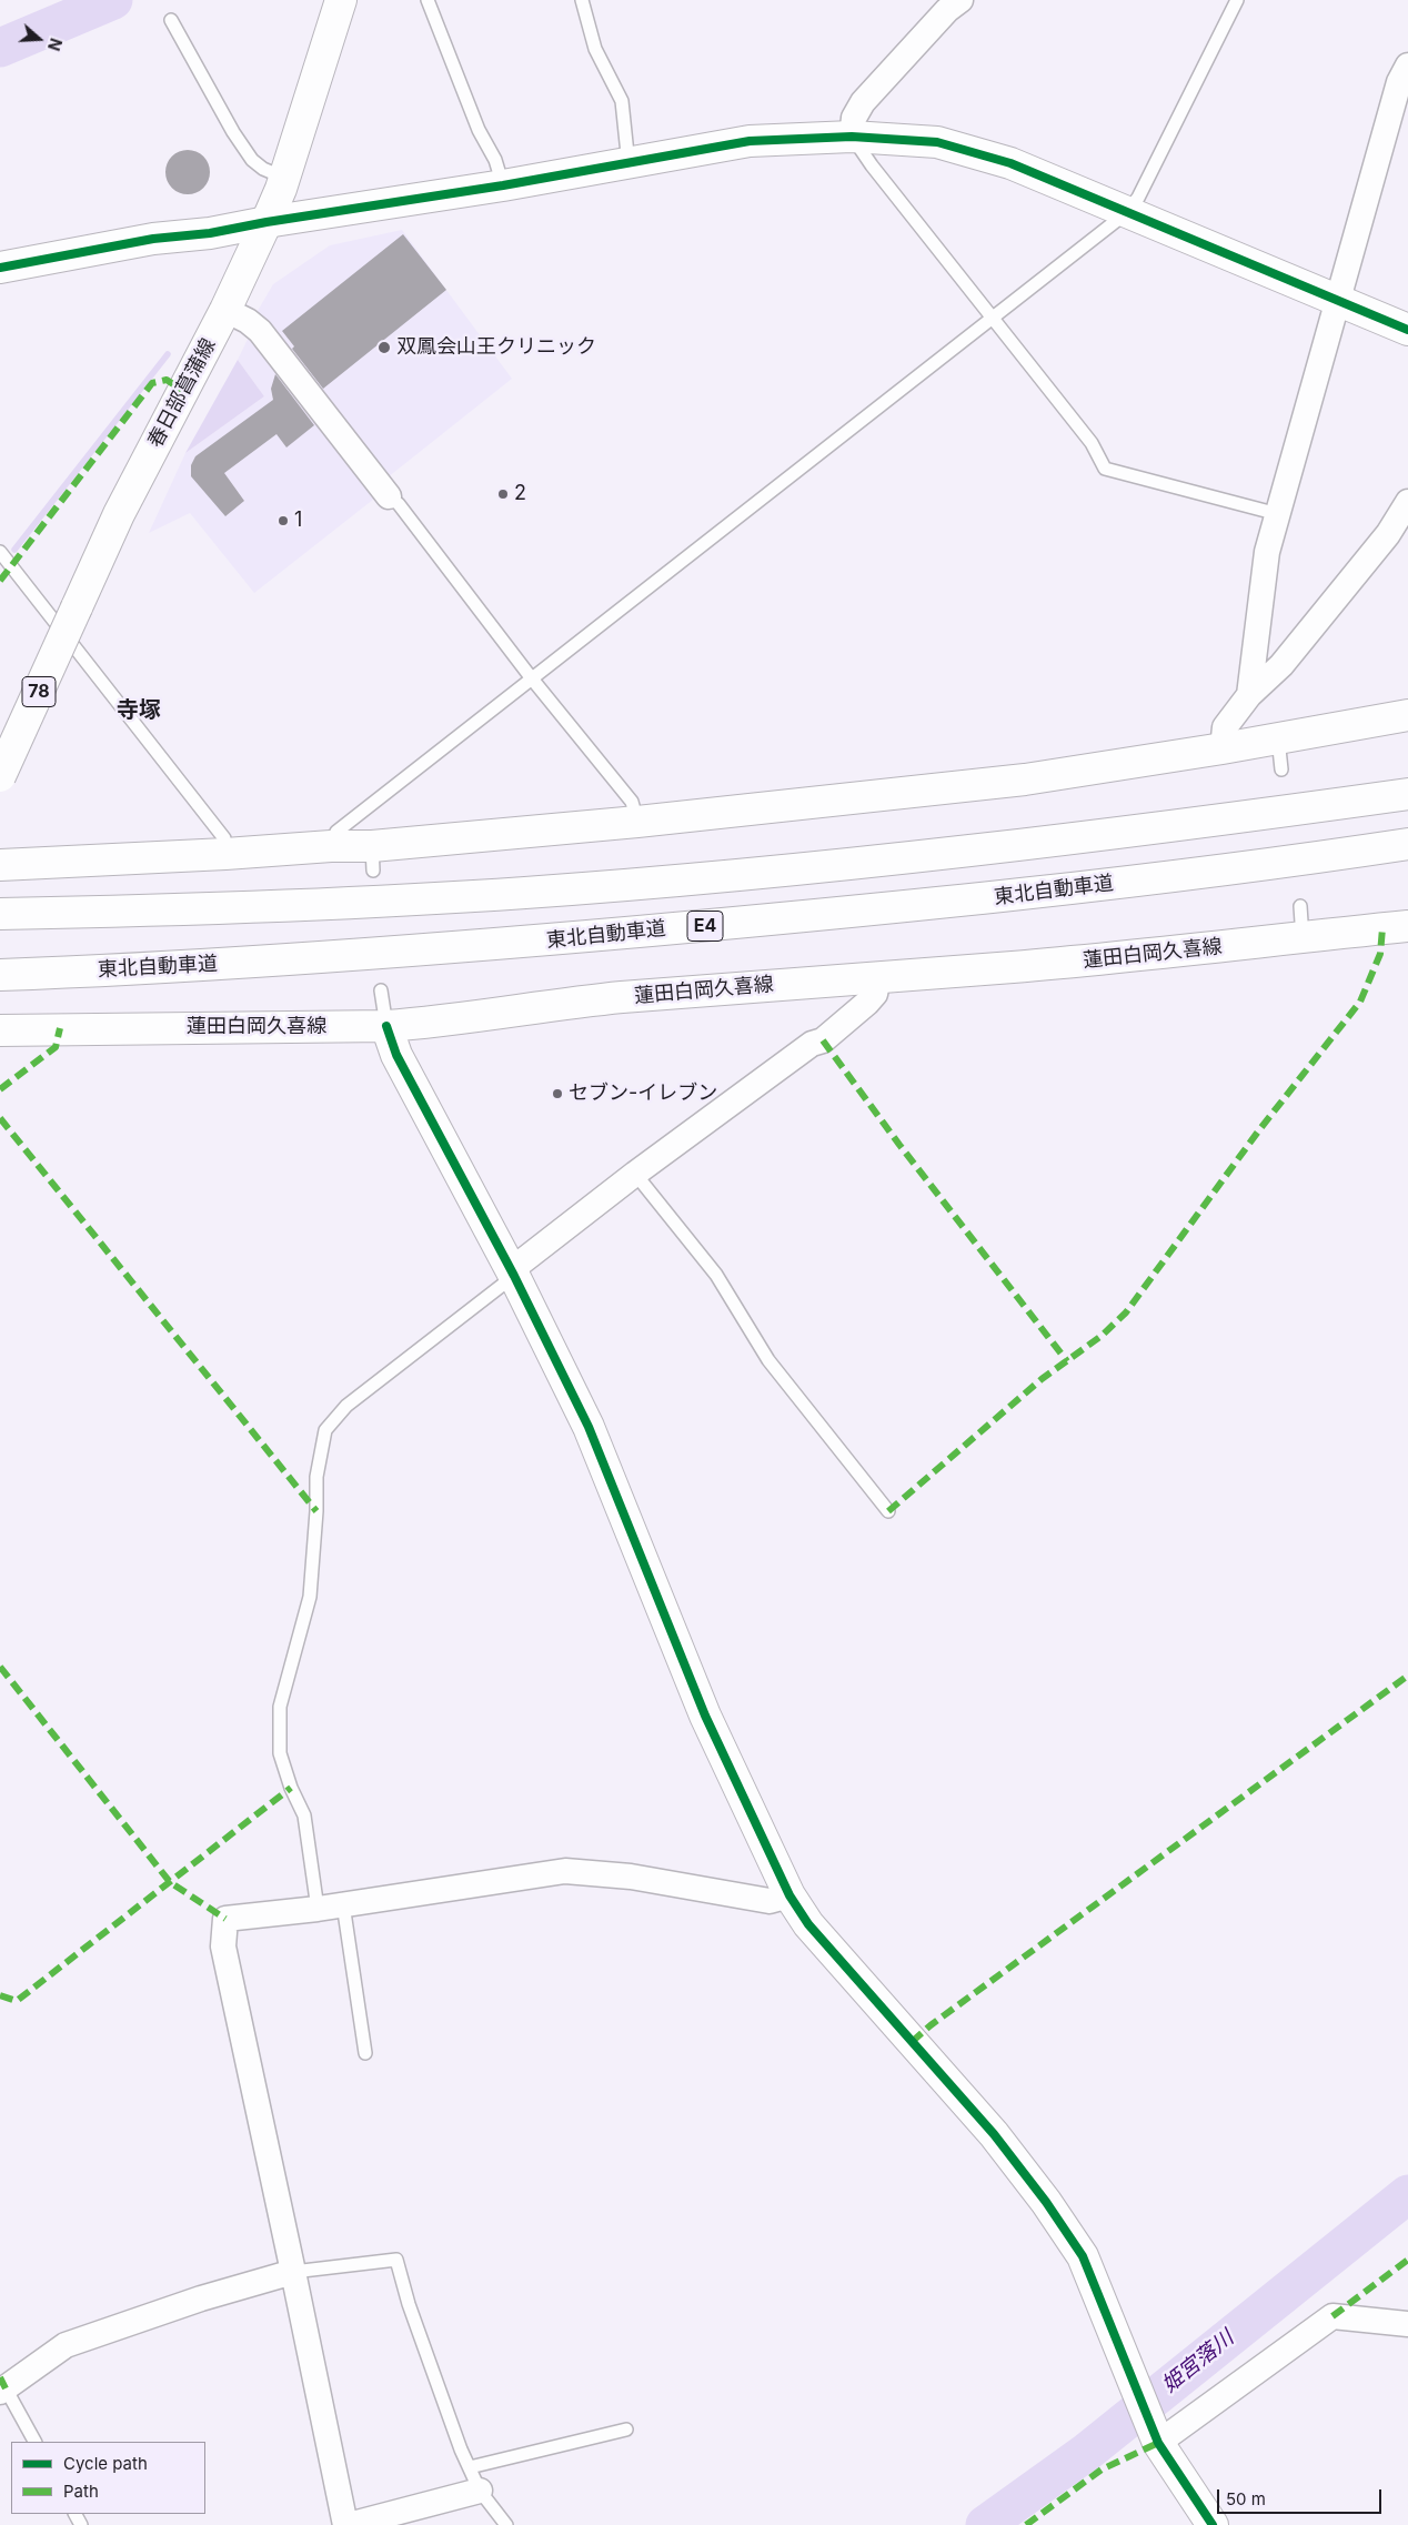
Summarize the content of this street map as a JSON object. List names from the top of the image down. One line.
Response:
{"streets":{"main road":["春日部菖蒲線","78","東北自動車道","E4","蓮田白岡久喜線"]},"districts":["寺塚"],"water":["姫宮落川"],"places":["双鳳会山王クリニック","2","1","セブン-イレブン"],"legend":["Cycle path","Path"],"scale_bar":"50 m","north":"right"}
